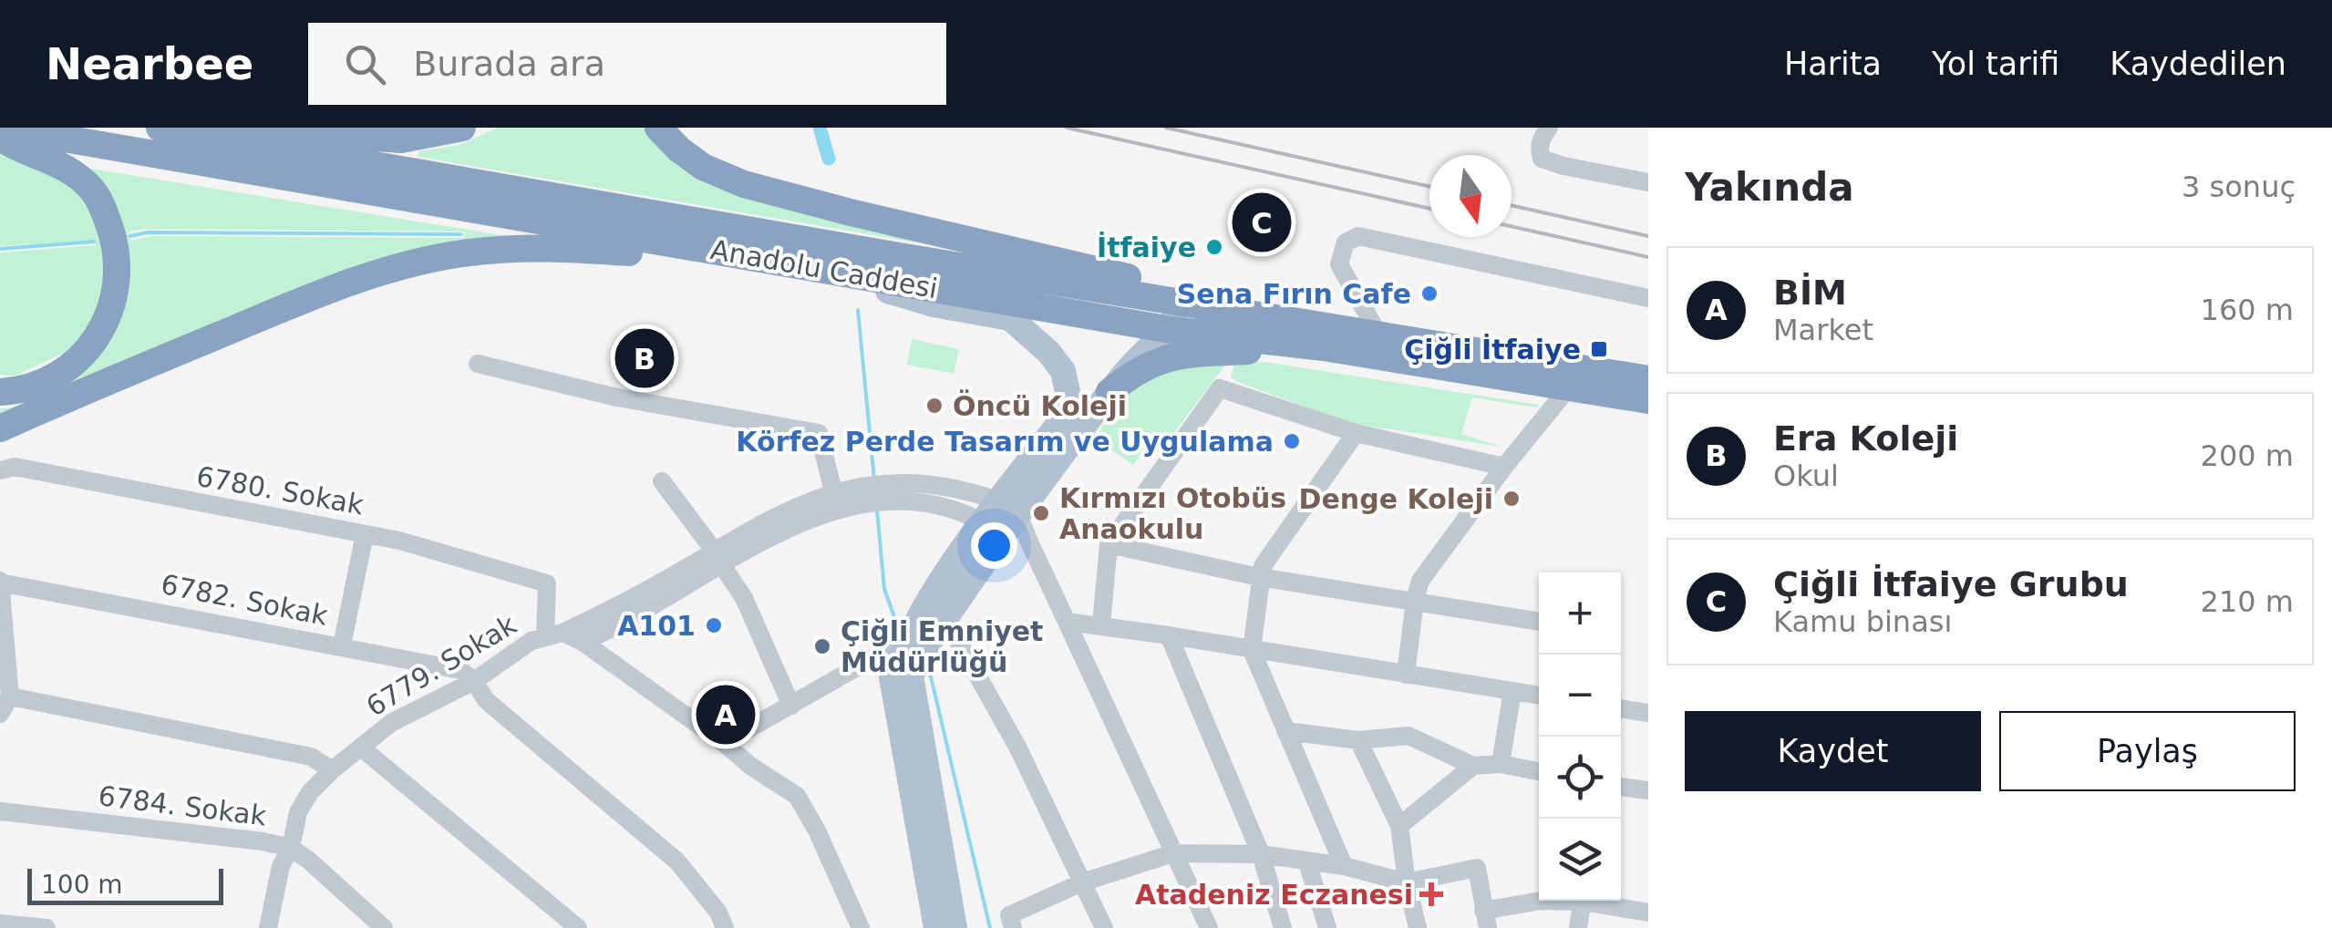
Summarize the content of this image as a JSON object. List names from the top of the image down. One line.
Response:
{"streets":{"highway":["Anadolu Caddesi"],"street":["6780. Sokak","6782. Sokak","6779. Sokak","6784. Sokak"]},"crossings":[["6780. Sokak","6779. Sokak"],["6782. Sokak","6779. Sokak"],["6779. Sokak","6784. Sokak"]],"places":{"other":["İtfaiye","Sena Fırın Cafe","Öncü Koleji","Körfez Perde Tasarım ve Uygulama","Denge Koleji","Kırmızı Otobüs Anaokulu","A101","Çiğli Emniyet Müdürlüğü"],"transit":["Çiğli İtfaiye"],"health":["Atadeniz Eczanesi"]},"scale_bar":"100 m","north":"bottom","page":{"header":"Nearbee","search":"Burada ara","nav":["Harita","Yol tarifi","Kaydedilen"],"heading":["Yakında","3 sonuç"],"pins":["C","B","A"],"list":[{"mark":"A","name":"BİM","note":"Market","value":"160 m"},{"mark":"B","name":"Era Koleji","note":"Okul","value":"200 m"},{"mark":"C","name":"Çiğli İtfaiye Grubu","note":"Kamu binası","value":"210 m"}],"map_buttons":["+","−"],"buttons":["Kaydet","Paylaş"],"scale":"100 m"}}
